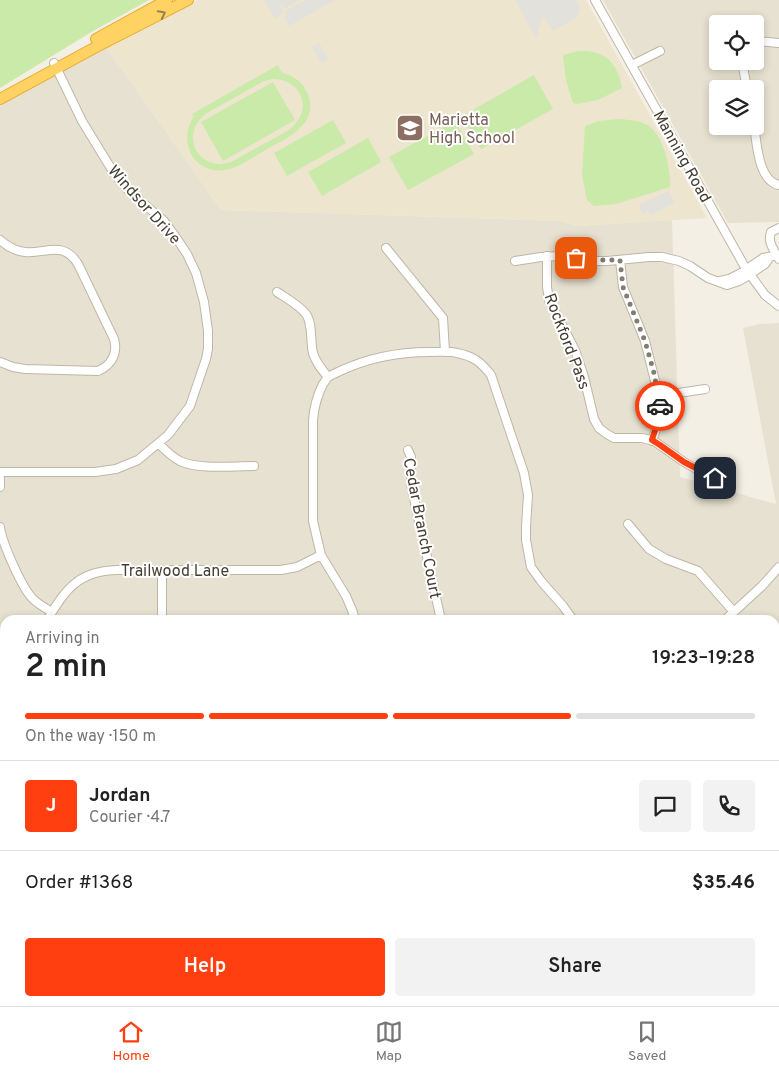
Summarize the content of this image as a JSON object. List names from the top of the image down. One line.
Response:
{"streets":{"street":["Manning Road","Windsor Drive","Rockford Pass","Cedar Branch Court","Trailwood Lane"]},"places":{"school or university":["Marietta High School"]},"page":{"heading":["2 min","Arriving in","19:23–19:28"],"panel":["Jordan","Courier · 4.7","Order #1368","$35.46"],"bar":"On the way · 150 m","round":"J","buttons":["Help","Share"],"tabs":["Home","Map","Saved"]}}
